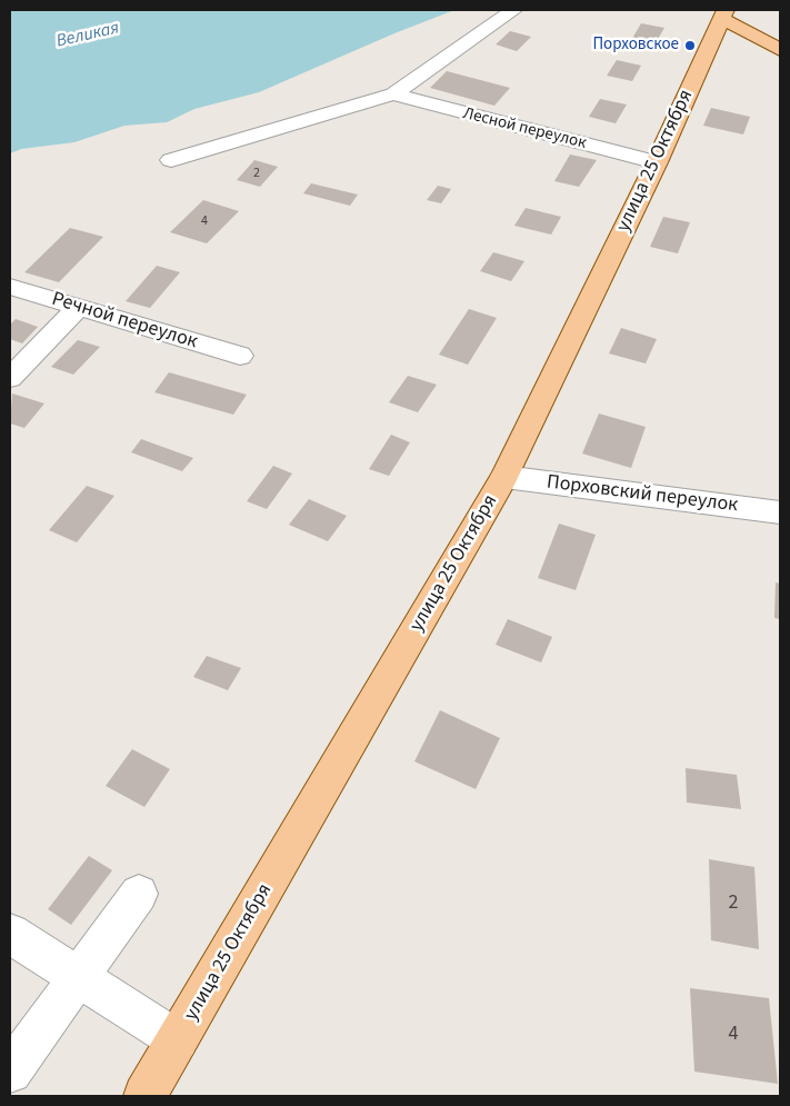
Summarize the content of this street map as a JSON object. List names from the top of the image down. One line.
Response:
{"streets":{"main road":["улица 25 Октября"],"street":["Лесной переулок","Речной переулок","Порховский переулок"]},"crossings":[["Лесной переулок","улица 25 Октября"],["улица 25 Октября","Порховский переулок"]],"water":["Великая"],"places":["Порховское"],"house_numbers":["2","4","2","4"]}
